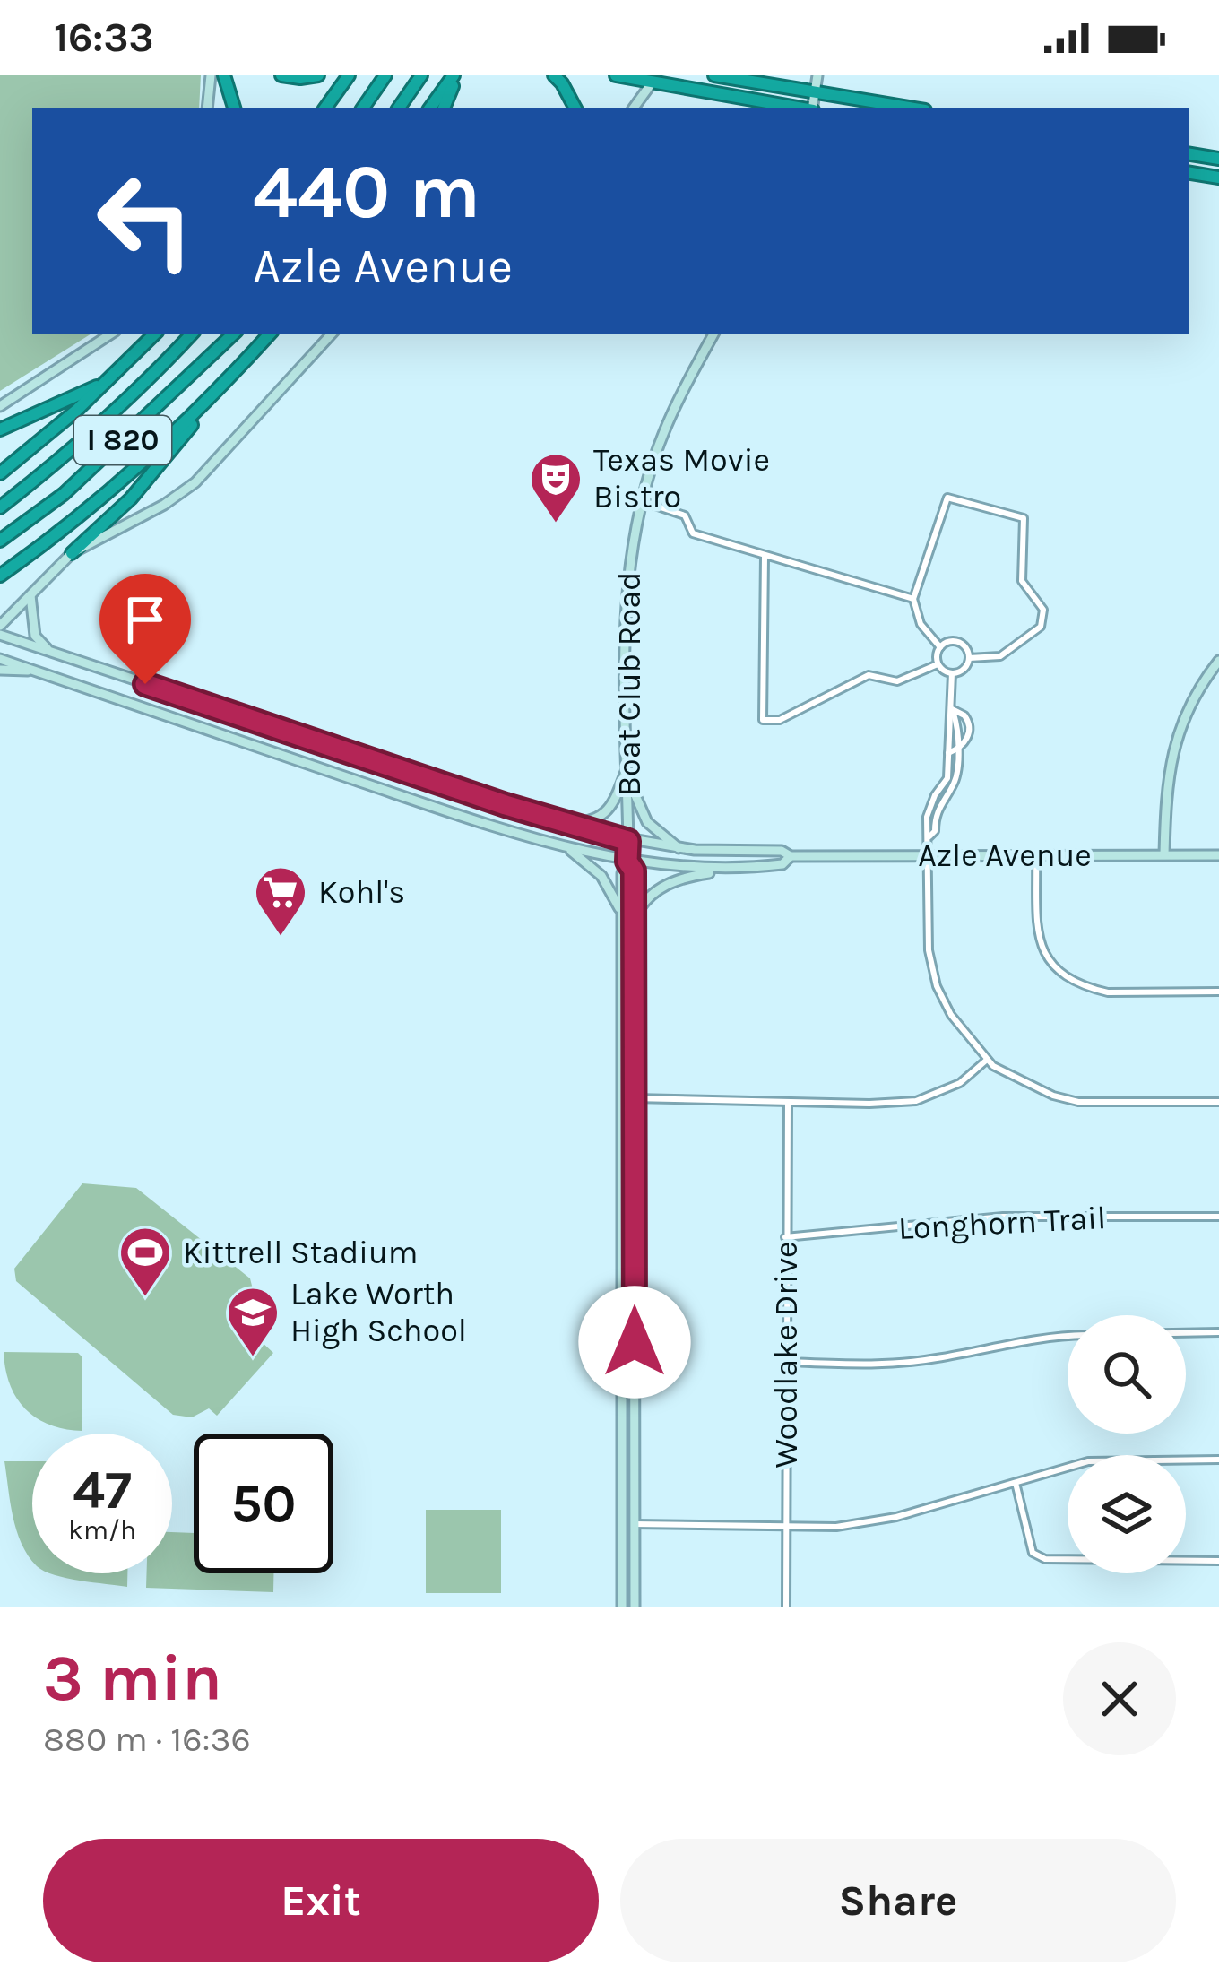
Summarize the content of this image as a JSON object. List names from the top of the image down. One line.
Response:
{"streets":{"highway":["I 820"],"main road":["Boat Club Road","Azle Avenue"],"street":["Longhorn Trail","Woodlake Drive"]},"crossings":[["Boat Club Road","Azle Avenue"],["Longhorn Trail","Woodlake Drive"]],"places":{"theatre":["Texas Movie Bistro"],"supermarket":["Kohl's"],"sports":["Kittrell Stadium"],"school or university":["Lake Worth High School"]},"page":{"status":"16:33","turn":["440 m","Azle Avenue"],"speed":"47 km/h","limit":"50","heading":["3 min","880 m · 16:36"],"buttons":["Exit","Share"]}}
